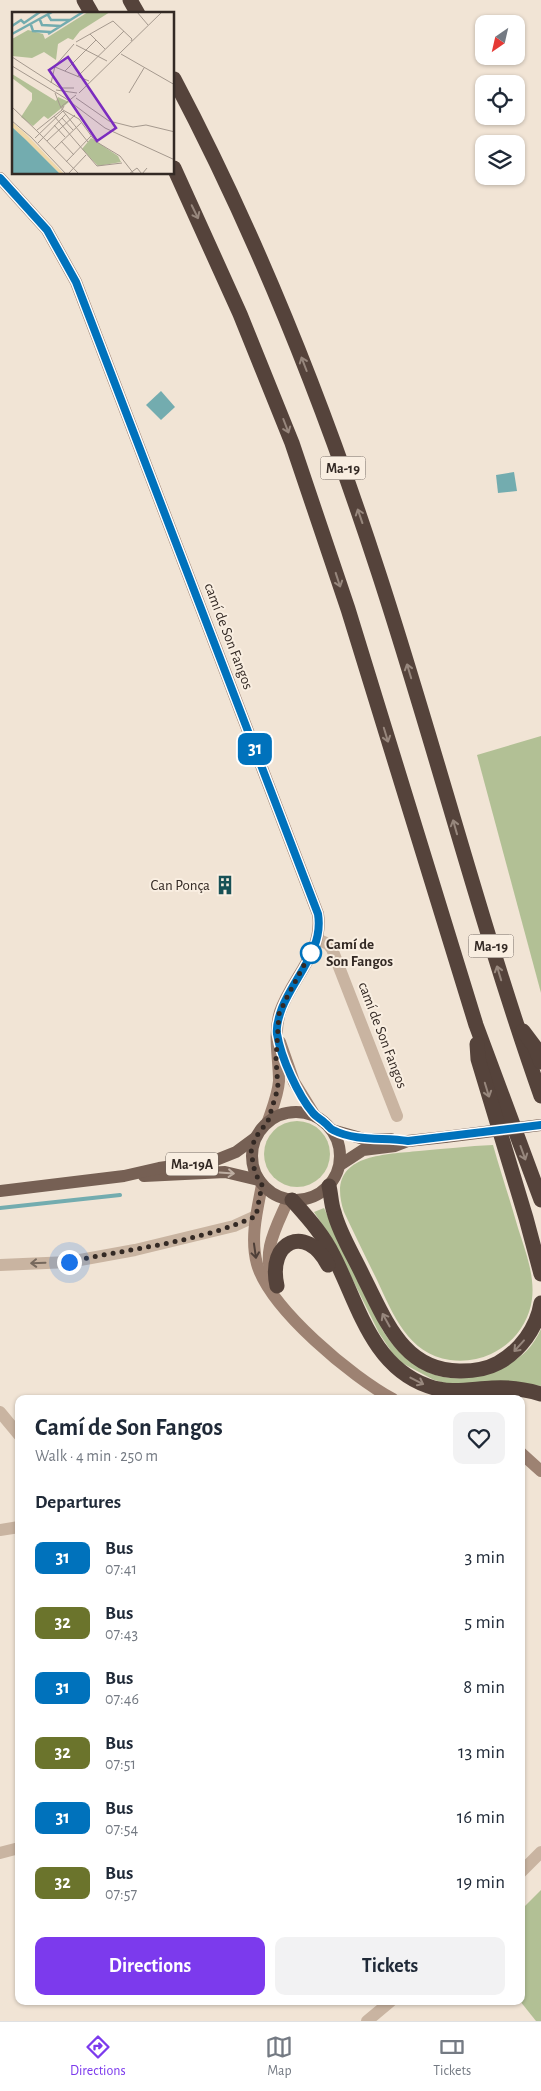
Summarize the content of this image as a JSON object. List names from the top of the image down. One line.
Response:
{"streets":{"highway":["Ma-19"],"main road":["Ma-19A"],"street":["camí de Son Fangos"]},"places":{"building":["Can Ponça"],"other":["Camí de Son Fangos"]},"lines":["bus line 31"],"north":"bottom left","page":{"on_map":"31","heading":[["Camí de Son Fangos","Walk · 4 min · 250 m"],"Departures"],"list":[{"mark":"31","name":"Bus","note":"07:41","value":"3 min"},{"mark":"32","name":"Bus","note":"07:43","value":"5 min"},{"mark":"31","name":"Bus","note":"07:46","value":"8 min"},{"mark":"32","name":"Bus","note":"07:51","value":"13 min"},{"mark":"31","name":"Bus","note":"07:54","value":"16 min"},{"mark":"32","name":"Bus","note":"07:57","value":"19 min"}],"buttons":["Directions","Tickets"],"tabs":["Directions","Map","Tickets"]}}
